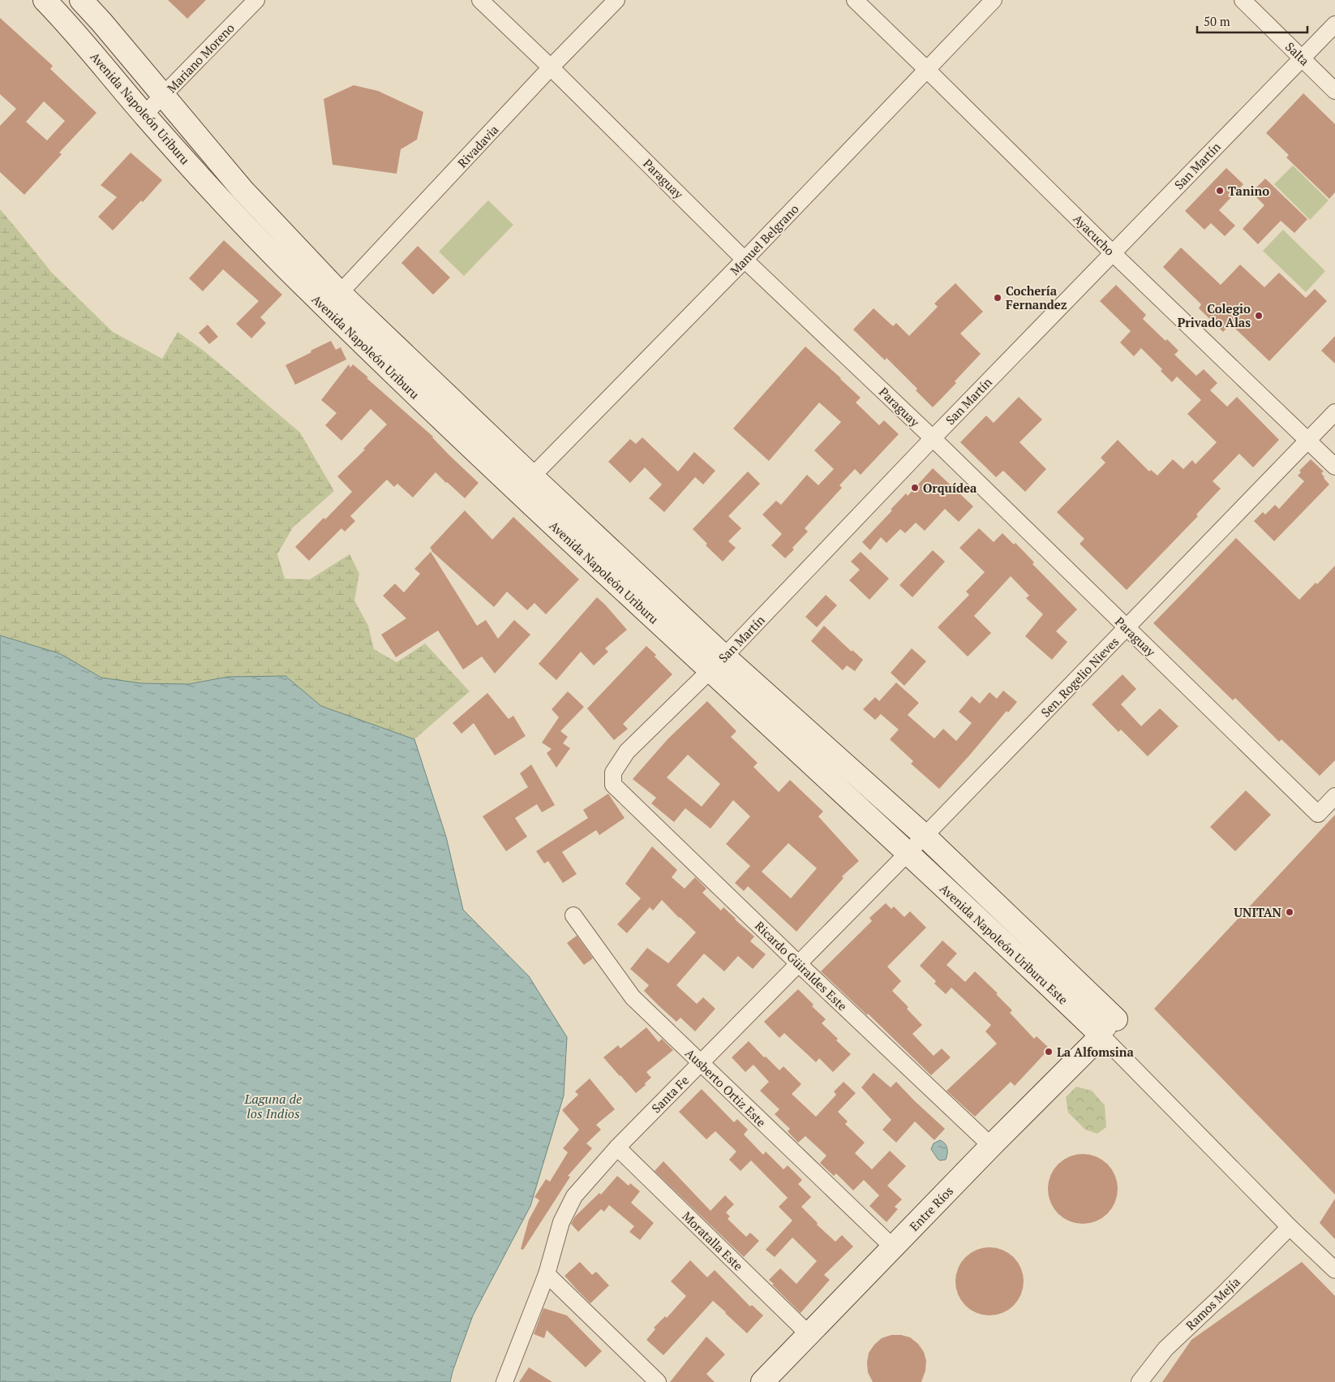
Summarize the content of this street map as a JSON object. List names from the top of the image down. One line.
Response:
{"streets":{"main road":["Avenida Napoleón Uriburu","Avenida Napoleón Uriburu Este","Entre Ríos"],"street":["Salta","Mariano Moreno","Rivadavia","San Martín","Paraguay","Ayacucho","Manuel Belgrano","Sen. Rogelio Nieves","Ricardo Güiraldes Este","Ausberto Ortiz Este","Santa Fe","Moratalla Este","Ramos Mejía"]},"crossings":[["Salta","San Martín"],["Mariano Moreno","Avenida Napoleón Uriburu"],["Avenida Napoleón Uriburu","Rivadavia"],["Avenida Napoleón Uriburu","San Martín"],["Avenida Napoleón Uriburu","Manuel Belgrano"],["Avenida Napoleón Uriburu","Avenida Napoleón Uriburu Este"],["Rivadavia","Paraguay"],["San Martín","Paraguay"],["San Martín","Ayacucho"],["San Martín","Avenida Napoleón Uriburu Este"],["San Martín","Ricardo Güiraldes Este"],["Paraguay","Manuel Belgrano"],["Paraguay","Sen. Rogelio Nieves"],["Ayacucho","Manuel Belgrano"],["Ayacucho","Sen. Rogelio Nieves"],["Sen. Rogelio Nieves","Avenida Napoleón Uriburu Este"],["Sen. Rogelio Nieves","Santa Fe"],["Avenida Napoleón Uriburu Este","Santa Fe"],["Avenida Napoleón Uriburu Este","Entre Ríos"],["Avenida Napoleón Uriburu Este","Ramos Mejía"],["Ricardo Güiraldes Este","Santa Fe"],["Ricardo Güiraldes Este","Entre Ríos"],["Ausberto Ortiz Este","Santa Fe"],["Ausberto Ortiz Este","Entre Ríos"],["Santa Fe","Moratalla Este"],["Entre Ríos","Moratalla Este"]],"water":["Laguna de los Indios"],"places":["Tanino","Cochería Fernandez","Colegio Privado Alas","Orquídea","UNITAN","La Alfomsina"],"scale_bar":"50 m"}
